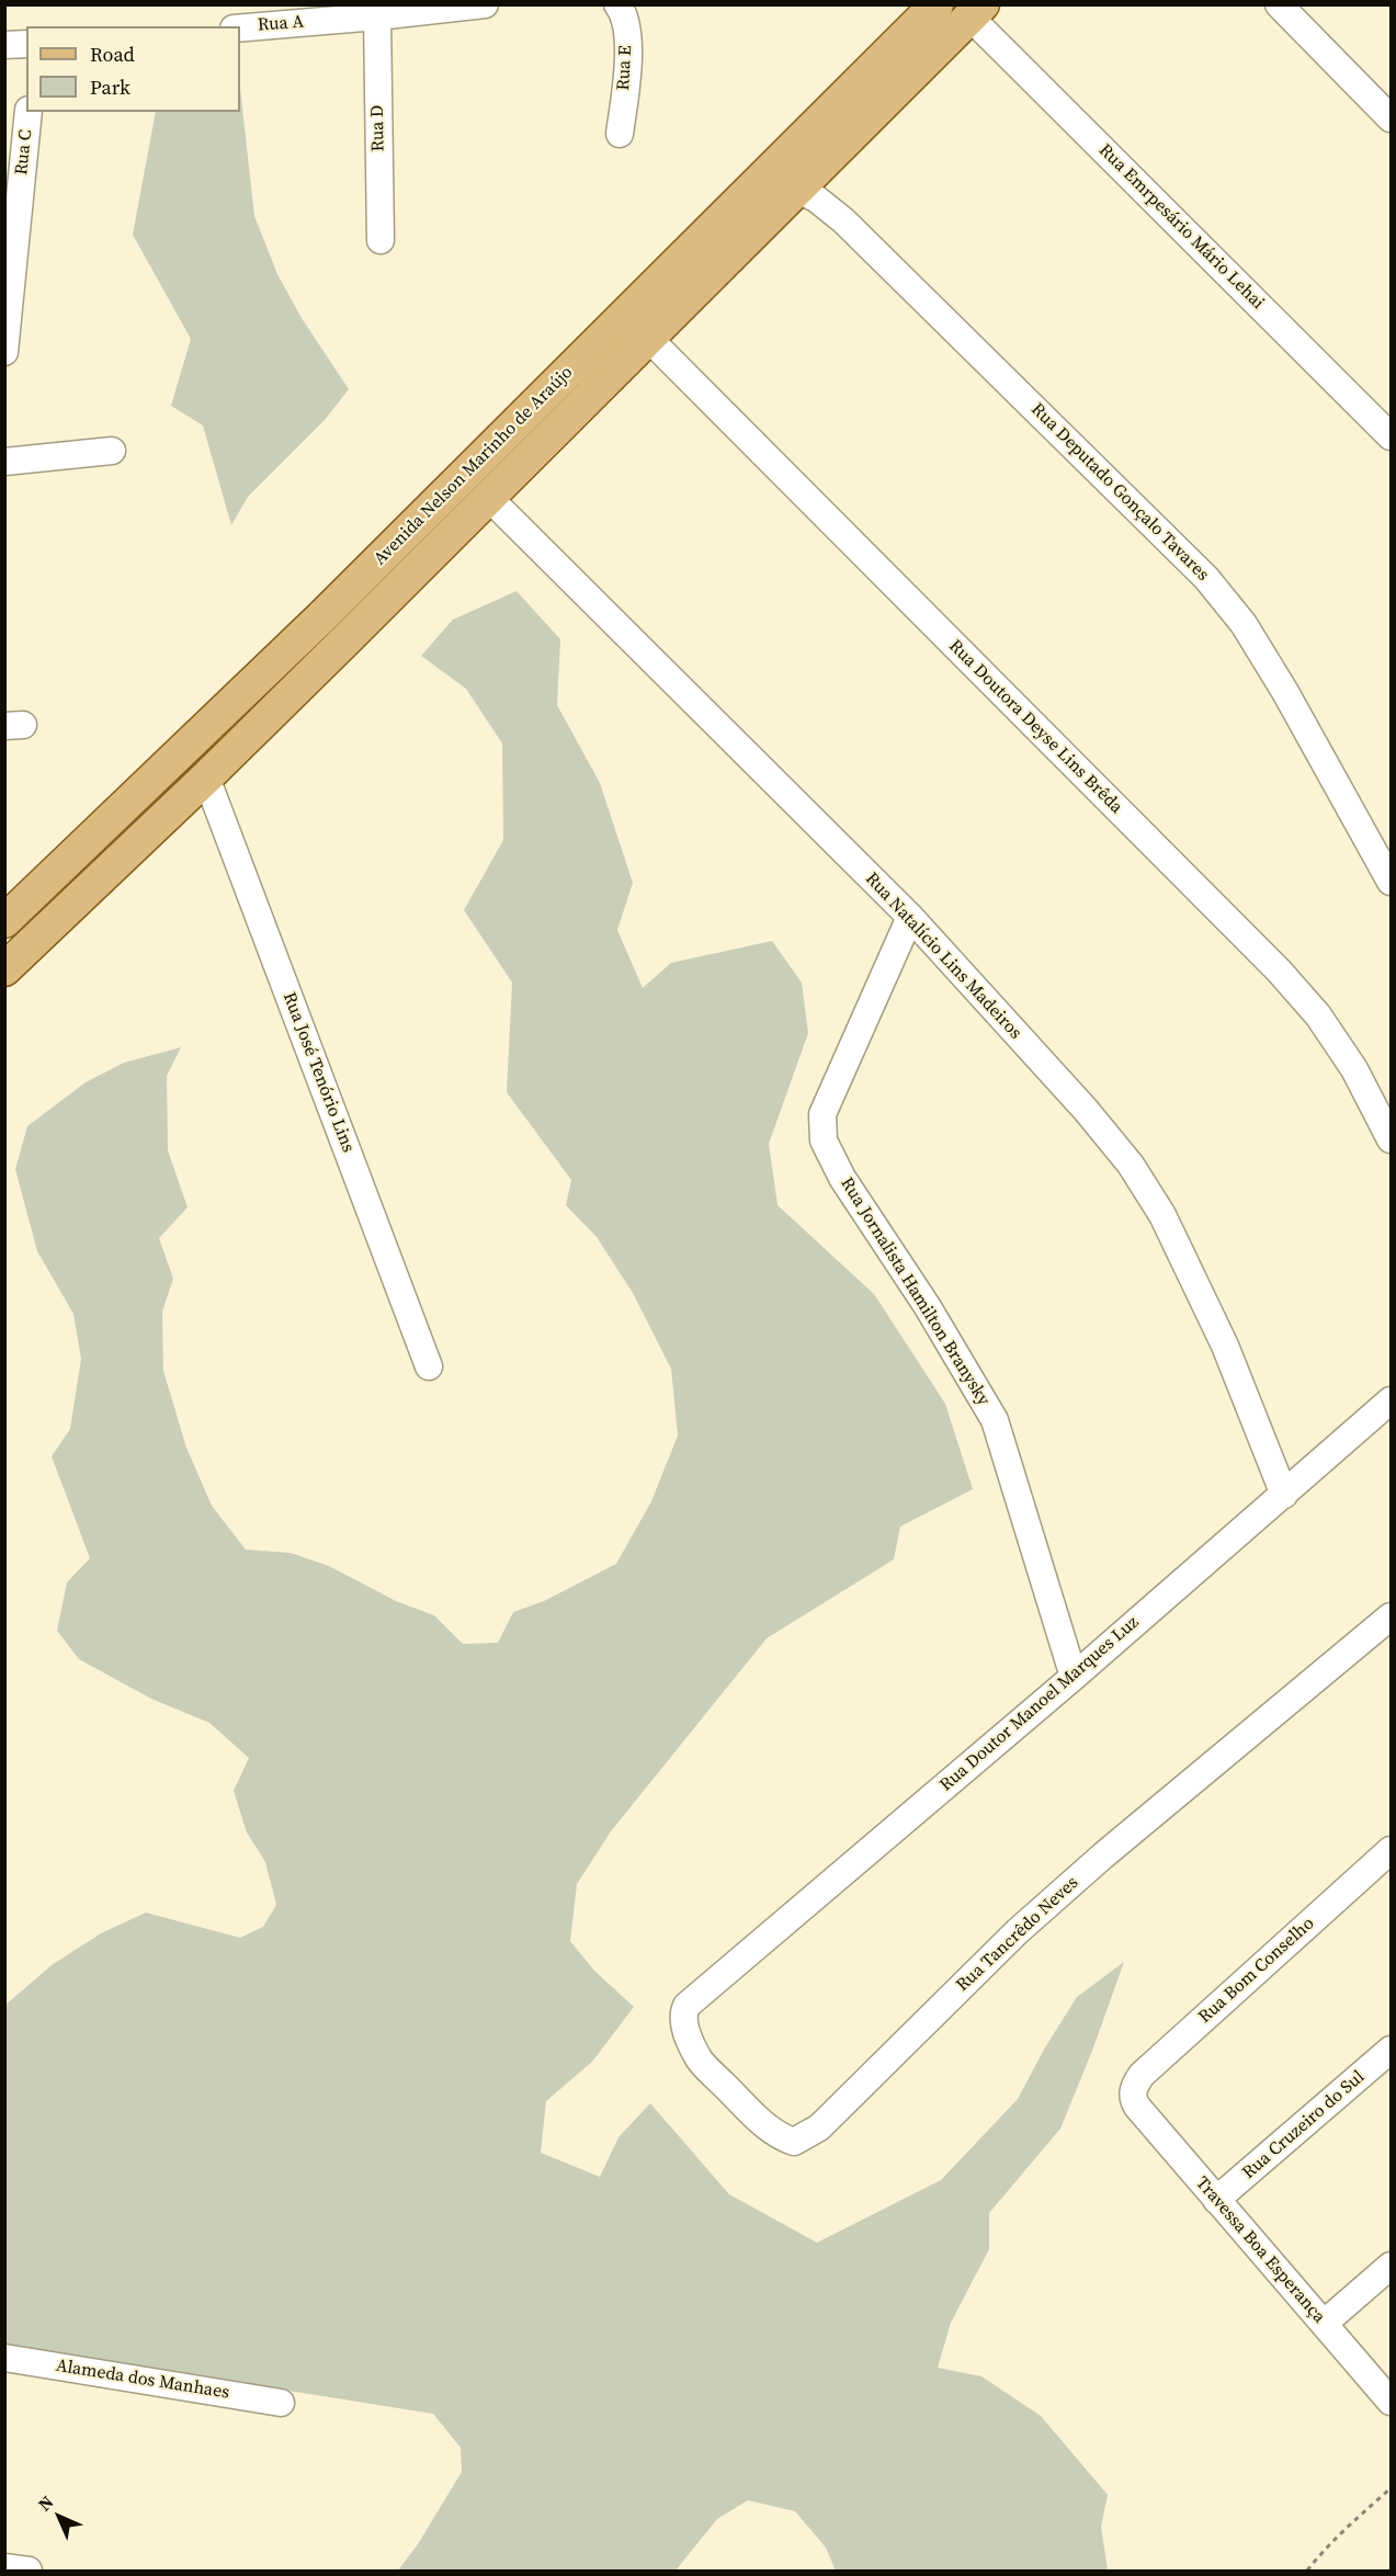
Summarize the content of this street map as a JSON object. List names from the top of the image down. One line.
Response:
{"streets":{"main road":["Avenida Nelson Marinho de Araújo"],"street":["Rua A","Rua E","Rua D","Rua C","Rua Emrpesário Mário Lehai","Rua Deputado Gonçalo Tavares","Rua Doutora Deyse Lins Brêda","Rua Natalício Lins Madeiros","Rua José Tenório Lins","Rua Jornalista Hamilton Branysky","Rua Doutor Manoel Marques Luz","Rua Tancrêdo Neves","Rua Bom Conselho","Rua Cruzeiro do Sul","Travessa Boa Esperança","Alameda dos Manhaes"]},"crossings":[["Rua A","Rua D"],["Rua Emrpesário Mário Lehai","Avenida Nelson Marinho de Araújo"],["Avenida Nelson Marinho de Araújo","Rua Deputado Gonçalo Tavares"],["Avenida Nelson Marinho de Araújo","Rua Doutora Deyse Lins Brêda"],["Avenida Nelson Marinho de Araújo","Rua Natalício Lins Madeiros"],["Avenida Nelson Marinho de Araújo","Rua José Tenório Lins"],["Rua Natalício Lins Madeiros","Rua Jornalista Hamilton Branysky"],["Rua Natalício Lins Madeiros","Rua Doutor Manoel Marques Luz"],["Rua Jornalista Hamilton Branysky","Rua Doutor Manoel Marques Luz"],["Rua Doutor Manoel Marques Luz","Rua Tancrêdo Neves"],["Rua Bom Conselho","Travessa Boa Esperança"],["Rua Cruzeiro do Sul","Travessa Boa Esperança"]],"legend":["Road","Park"],"north":"top left"}
